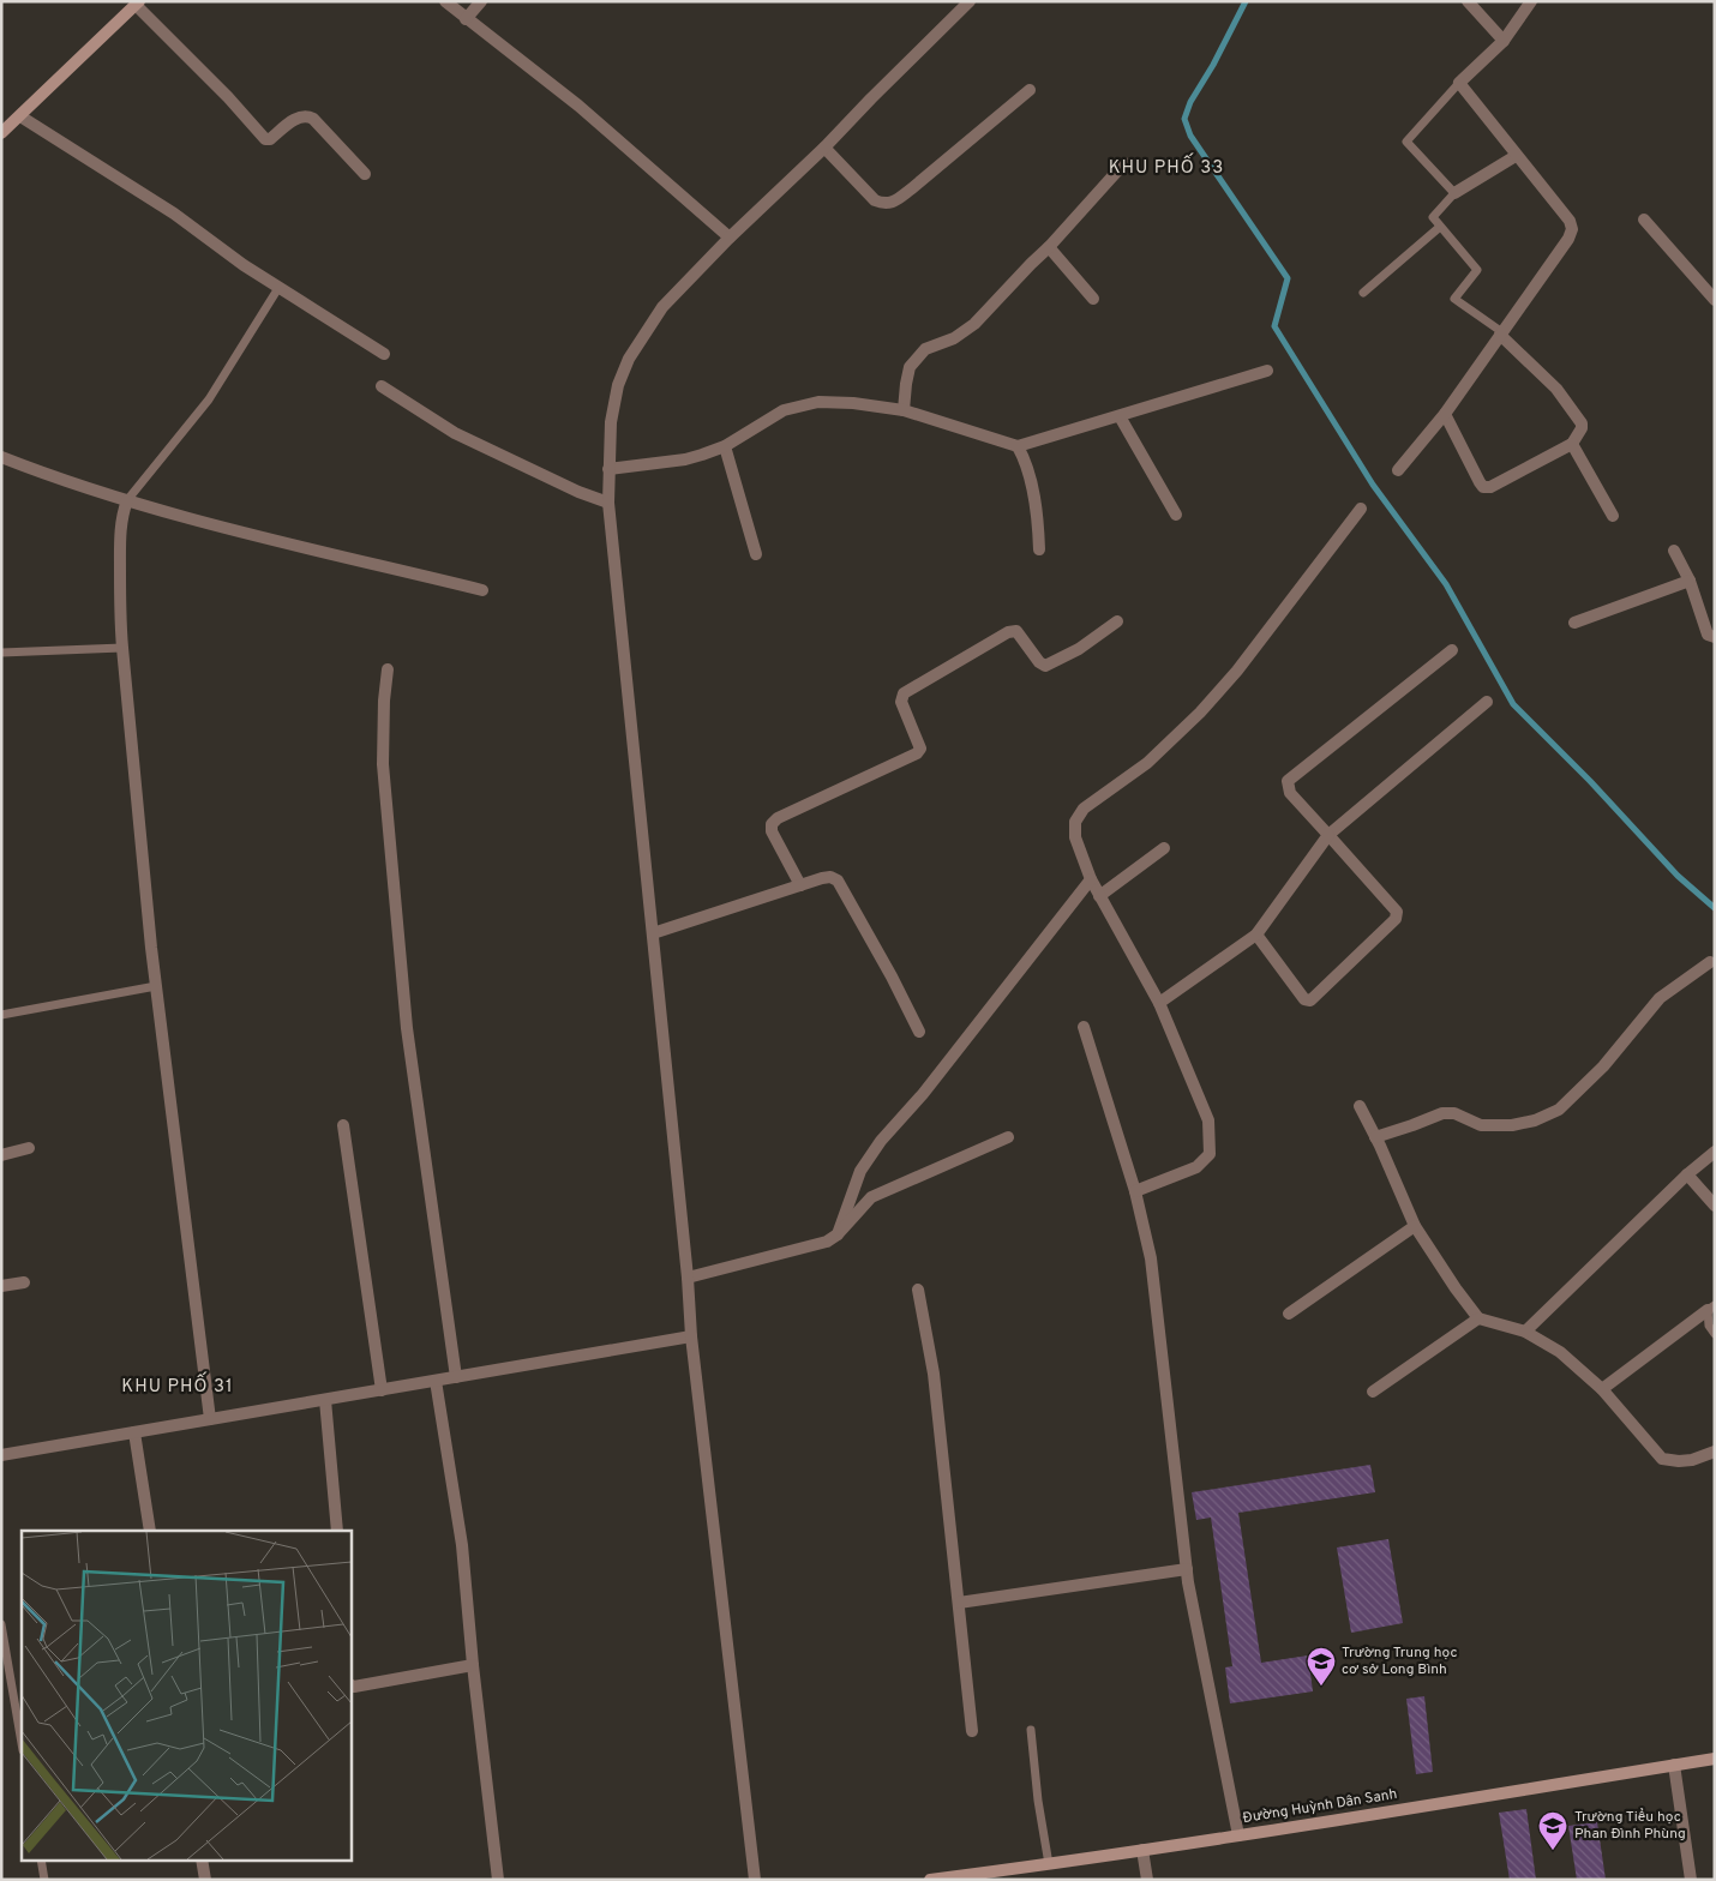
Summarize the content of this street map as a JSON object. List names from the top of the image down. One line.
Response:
{"streets":{"street":["Đường Huỳnh Dân Sanh"]},"districts":["KHU PHỐ 33","KHU PHỐ 31"],"places":{"school or university":["Trường Trung học cơ sở Long Bình","Trường Tiểu học Phan Đình Phùng"]}}
